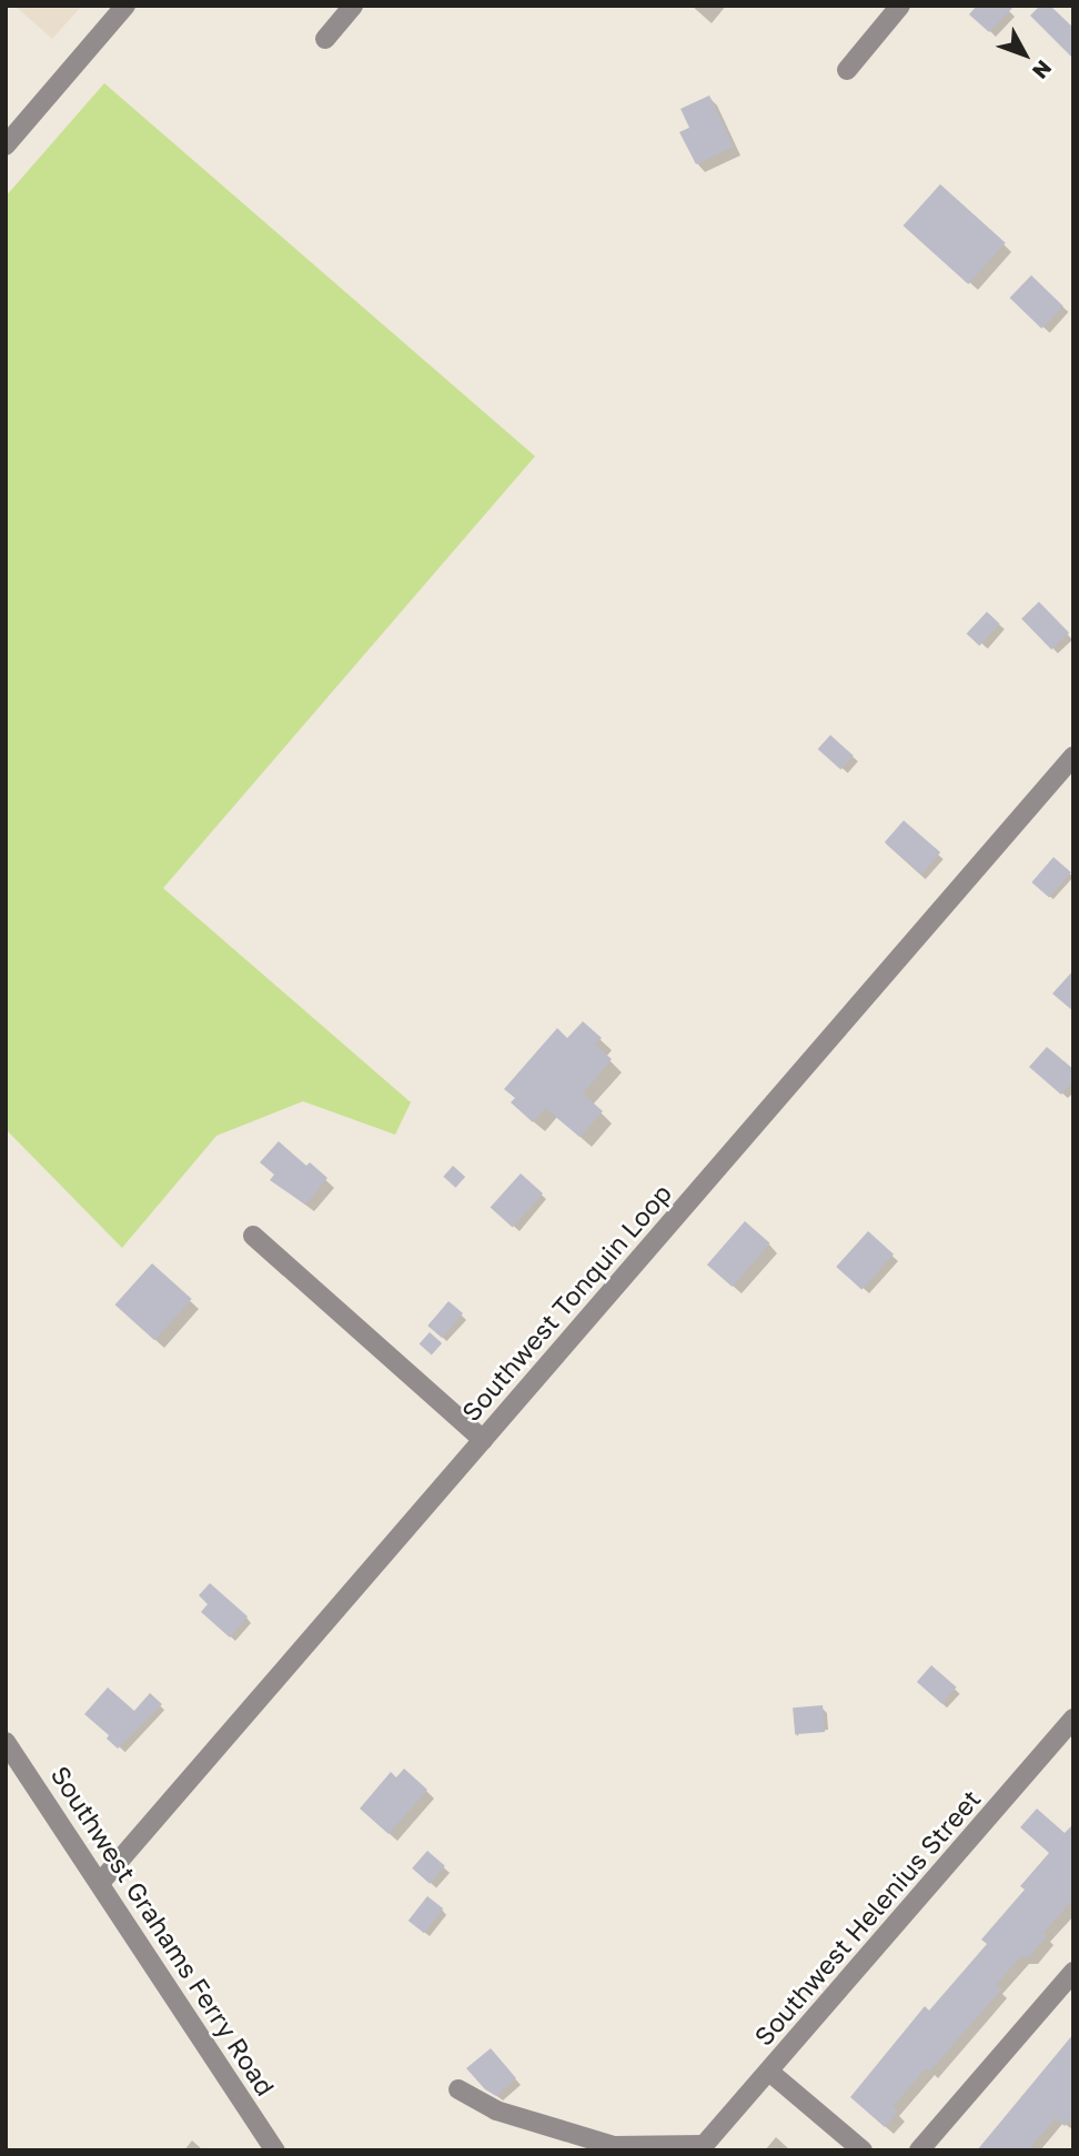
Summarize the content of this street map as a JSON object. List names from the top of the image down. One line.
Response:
{"streets":{"street":["Southwest Tonquin Loop","Southwest Helenius Street","Southwest Grahams Ferry Road"]},"crossings":[["Southwest Tonquin Loop","Southwest Grahams Ferry Road"]],"north":"bottom right"}
